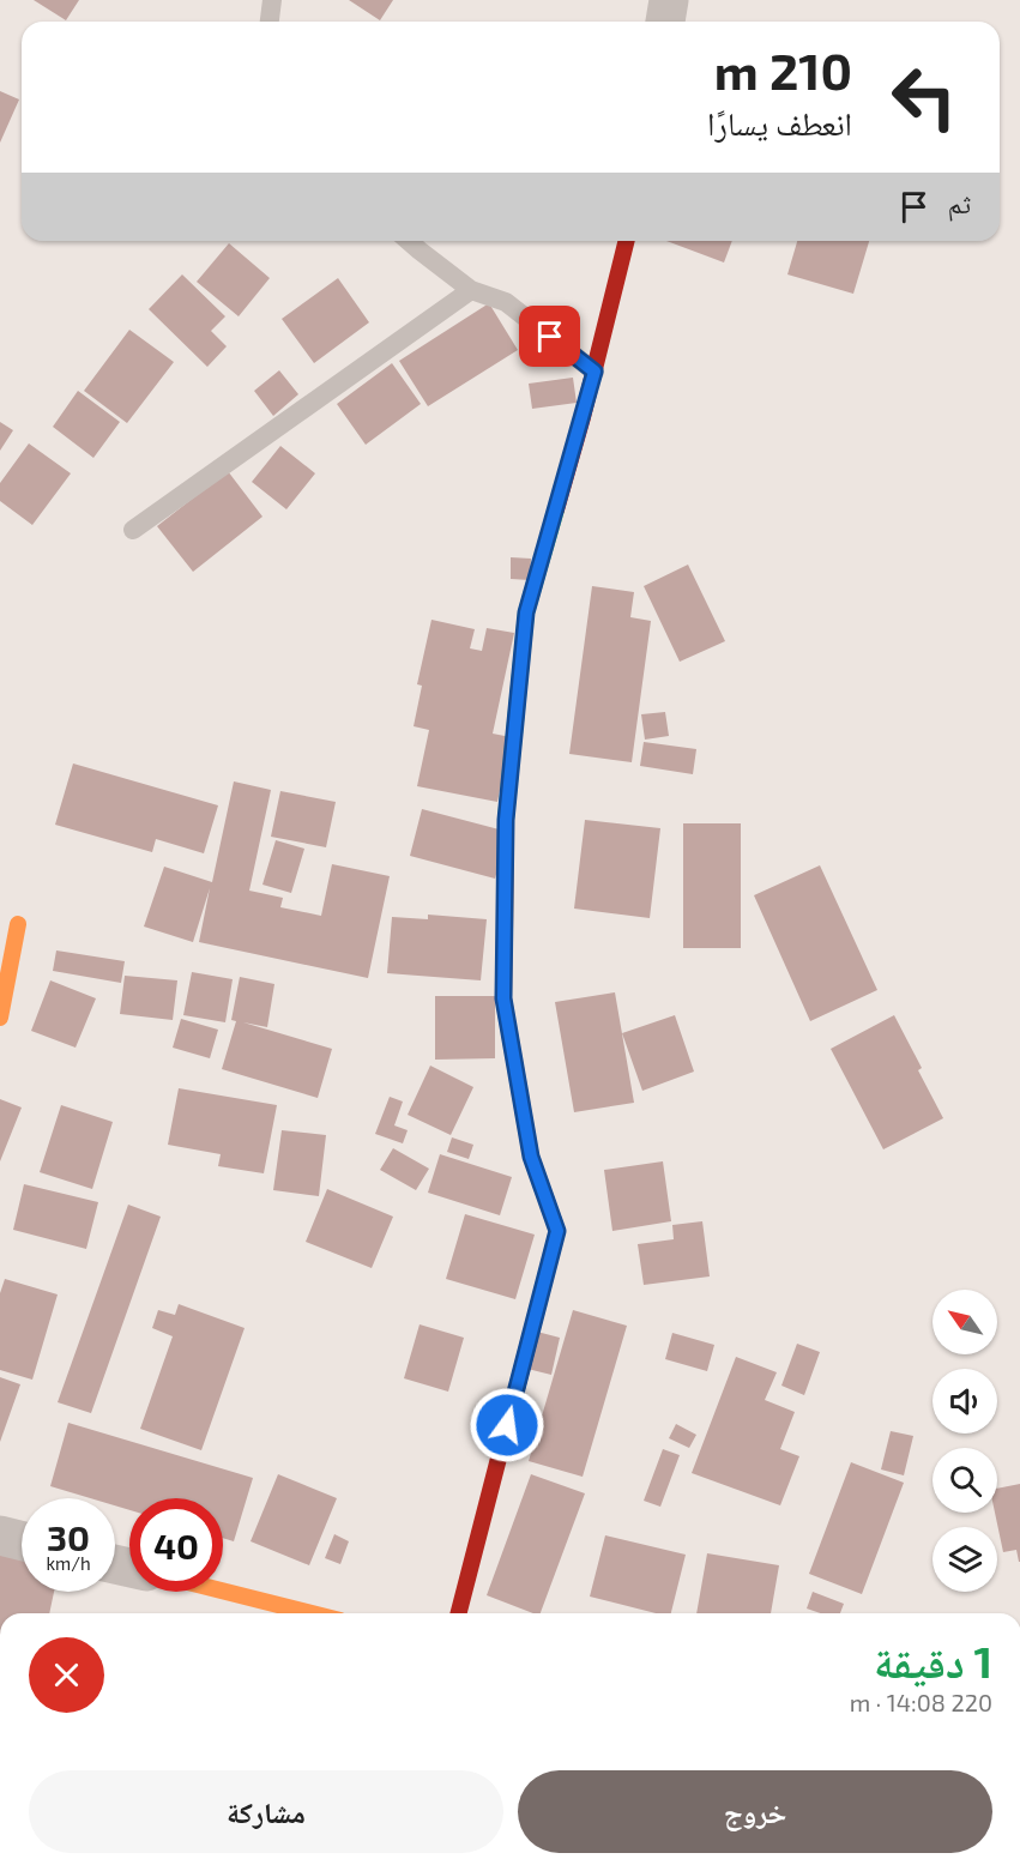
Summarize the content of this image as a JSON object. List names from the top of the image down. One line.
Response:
{"north":"top left","page":{"turn":["210 m","انعطف يسارًا"],"then":"ثم","speed":"30 km/h","limit":"40","heading":["1 دقيقة","220 m · 14:08"],"buttons":["خروج","مشاركة"]}}
